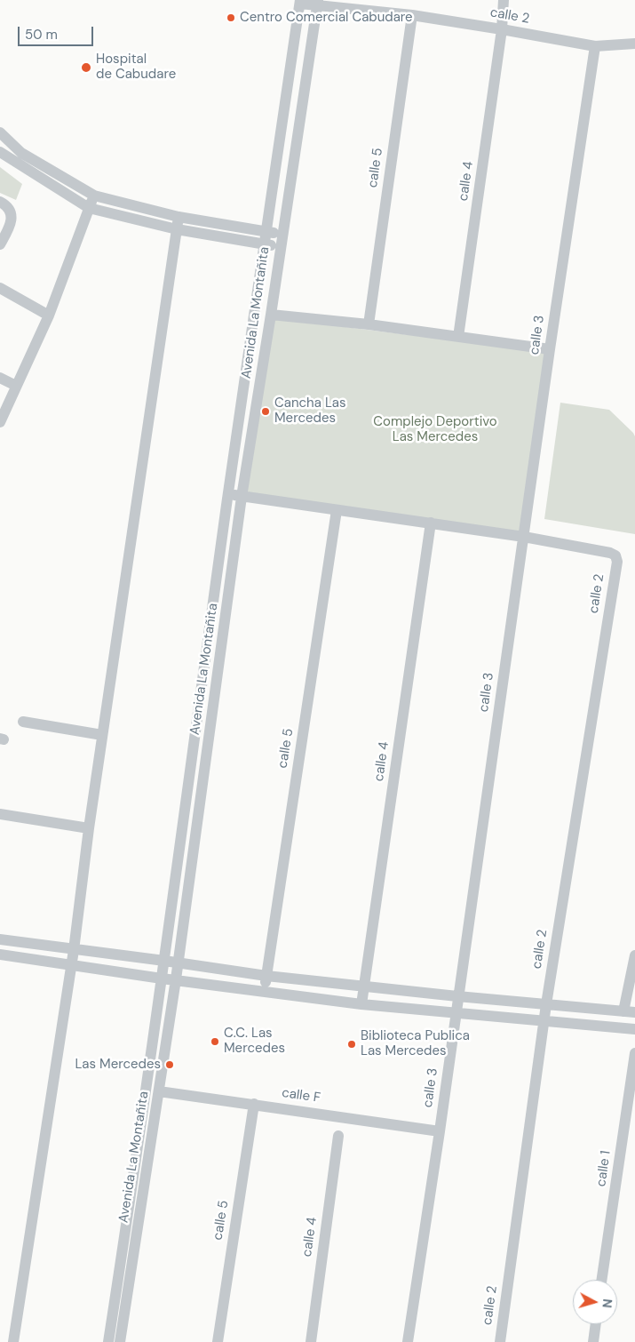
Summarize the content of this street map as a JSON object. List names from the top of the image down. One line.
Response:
{"streets":{"street":["calle 2","calle 5","calle 4","Avenida La Montañita","calle 3","calle F","calle 1"]},"crossings":[["calle 2","calle 5"],["calle 2","calle 4"],["calle 2","Avenida La Montañita"],["calle 2","calle 3"],["calle 5","calle F"],["Avenida La Montañita","calle F"],["calle 3","calle F"]],"parks":["Complejo Deportivo Las Mercedes"],"places":["Centro Comercial Cabudare","Hospital de Cabudare","Cancha Las Mercedes","C.C. Las Mercedes","Biblioteca Publica Las Mercedes","Las Mercedes"],"scale_bar":"50 m","north":"right"}
